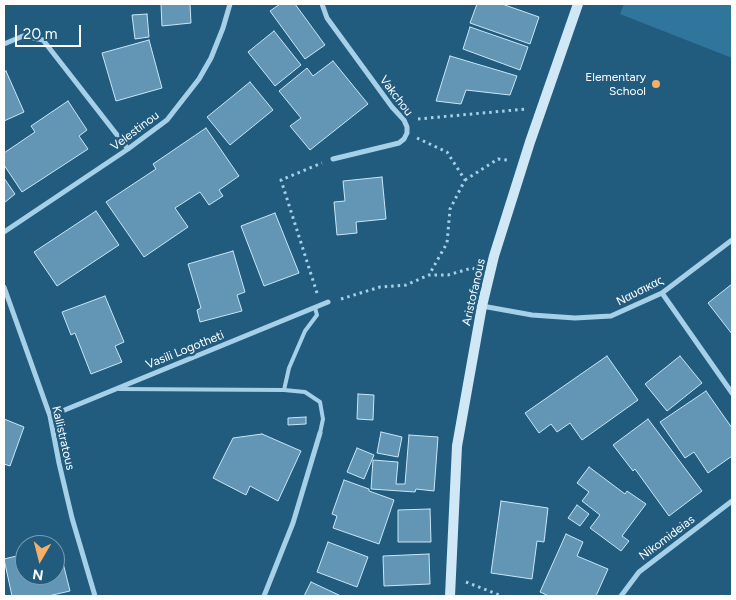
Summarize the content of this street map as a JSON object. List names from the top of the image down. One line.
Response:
{"streets":{"street":["Vakchou","Velestinou","Ναυσικας","Aristofanous","Vasili Logotheti","Kallistratous","Nikomideias"]},"crossings":[["Ναυσικας","Aristofanous"],["Vasili Logotheti","Kallistratous"]],"places":["Elementary School"],"scale_bar":"20 m","north":"bottom"}
